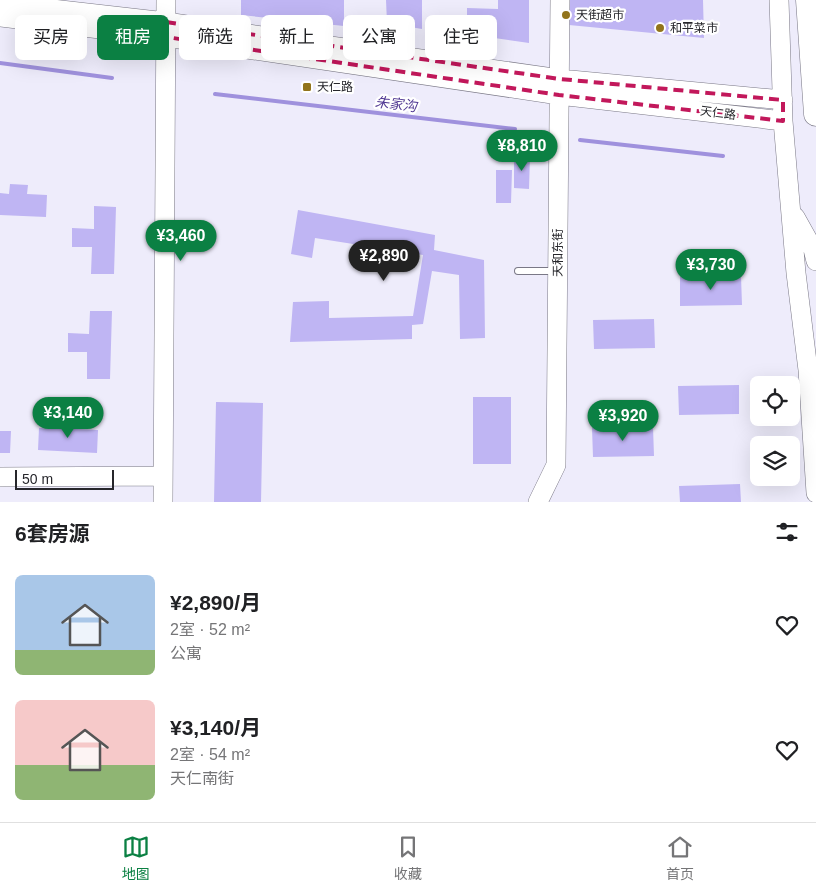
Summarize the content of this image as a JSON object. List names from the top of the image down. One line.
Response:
{"streets":{"street":["天仁路","天和东街"]},"crossings":[["天仁路","天和东街"]],"water":["朱家沟"],"places":{"other":["天街超市","和平菜市"],"transit":["天仁路"]},"scale_bar":"50 m","page":{"chip":["买房","租房","筛选","新上","公寓","住宅"],"price":["¥8,810","¥3,460","¥2,890","¥3,730","¥3,140","¥3,920"],"scale":"50 m","heading":"6套房源","list":[{"name":"¥2,890/月","note":"2室 · 52 m² · 公寓"},{"name":"¥3,140/月","note":"2室 · 54 m² · 天仁南街"}],"tabs":["地图","收藏","首页"]}}
